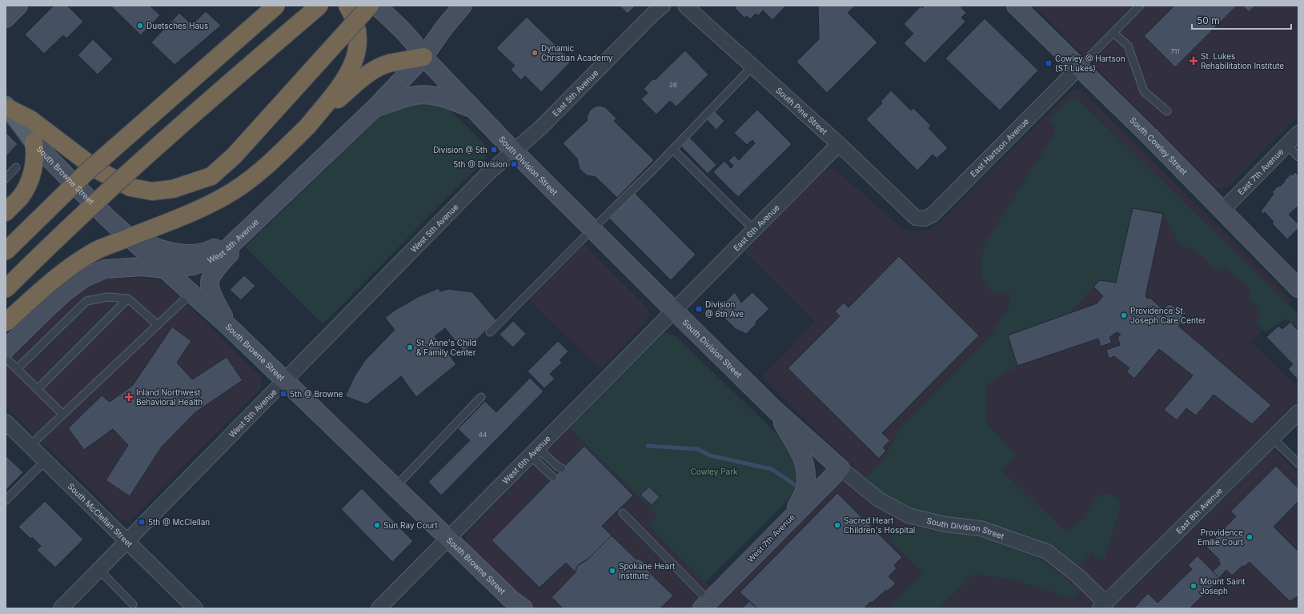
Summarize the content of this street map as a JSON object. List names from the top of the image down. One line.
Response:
{"streets":{"main road":["South Browne Street"],"street":["East 5th Avenue","South Pine Street","South Cowley Street","East Hartson Avenue","South Division Street","East 7th Avenue","West 5th Avenue","East 6th Avenue","West 4th Avenue","West 6th Avenue","East 8th Avenue","South McClellan Street","West 7th Avenue"]},"crossings":[["East 5th Avenue","South Division Street"],["East 5th Avenue","West 5th Avenue"],["South Pine Street","East Hartson Avenue"],["South Pine Street","East 6th Avenue"],["South Cowley Street","East Hartson Avenue"],["South Cowley Street","East 7th Avenue"],["South Division Street","West 5th Avenue"],["South Division Street","East 6th Avenue"],["South Division Street","West 4th Avenue"],["South Division Street","West 6th Avenue"],["South Division Street","East 8th Avenue"],["South Division Street","West 7th Avenue"],["South Browne Street","West 5th Avenue"],["South Browne Street","West 4th Avenue"],["South Browne Street","West 6th Avenue"],["West 5th Avenue","South McClellan Street"],["East 6th Avenue","West 6th Avenue"]],"parks":["Cowley Park"],"places":{"other":["Duetsches Haus","Dynamic Christian Academy","Providence St. Joseph Care Center","St. Anne's Child & Family Center","Sun Ray Court","Sacred Heart Children's Hospital","Providence Emilie Court","Spokane Heart Institute","Mount Saint Joseph"],"health":["St. Lukes Rehabilitation Institute","Inland Northwest Behavioral Health"],"transit":["Cowley @ Hartson (ST Lukes)","Division @ 5th","5th @ Division","Division @ 6th Ave","5th @ Browne","5th @ McClellan"]},"house_numbers":["711","26","44"],"scale_bar":"50 m"}
